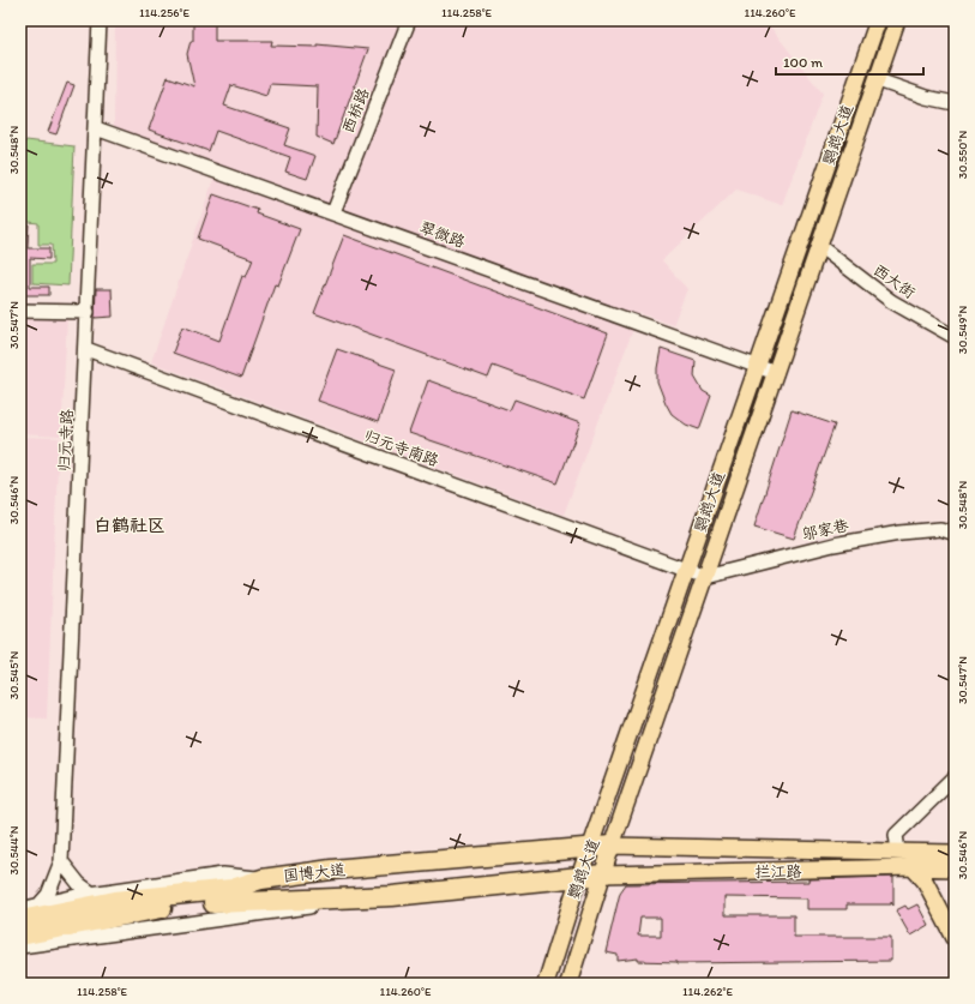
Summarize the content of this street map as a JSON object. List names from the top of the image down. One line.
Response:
{"streets":{"highway":["国博大道"],"main road":["鹦鹉大道","拦江路"],"street":["西桥路","翠微路","西大街","归元寺路","归元寺南路","邬家巷"]},"crossings":[["西桥路","翠微路"],["鹦鹉大道","翠微路"],["鹦鹉大道","西大街"],["鹦鹉大道","归元寺南路"],["鹦鹉大道","邬家巷"],["鹦鹉大道","拦江路"],["鹦鹉大道","国博大道"],["翠微路","归元寺路"],["归元寺路","归元寺南路"],["归元寺南路","邬家巷"],["拦江路","国博大道"]],"districts":["白鹤社区"],"scale_bar":"100 m","coordinates":["114.256°E","114.258°E","114.260°E","30.548°N","30.550°N","30.547°N","30.549°N","30.546°N","30.545°N","30.544°N","114.262°E"]}
